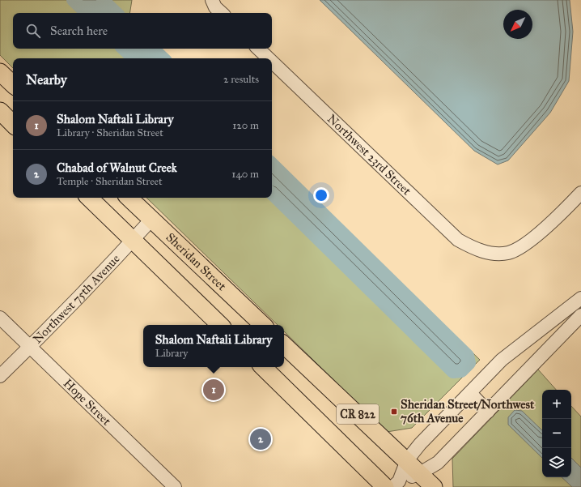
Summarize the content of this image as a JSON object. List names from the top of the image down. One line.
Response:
{"streets":{"main road":["Sheridan Street","CR 822"],"street":["Northwest 23rd Street","Northwest 75th Avenue","Hope Street"]},"crossings":[["Sheridan Street","Northwest 75th Avenue"],["Northwest 75th Avenue","Hope Street"]],"places":{"transit":["Sheridan Street/Northwest 76th Avenue"]},"north":"bottom left","page":{"search":"Search here","heading":["Nearby","2 results"],"list":[{"mark":"1","name":"Shalom Naftali Library","note":"Library · Sheridan Street","value":"120 m"},{"mark":"2","name":"Chabad of Walnut Creek","note":"Temple · Sheridan Street","value":"140 m"}],"popup":["Shalom Naftali Library","Library"],"pins":["1","2"],"map_buttons":["+","−"]}}
